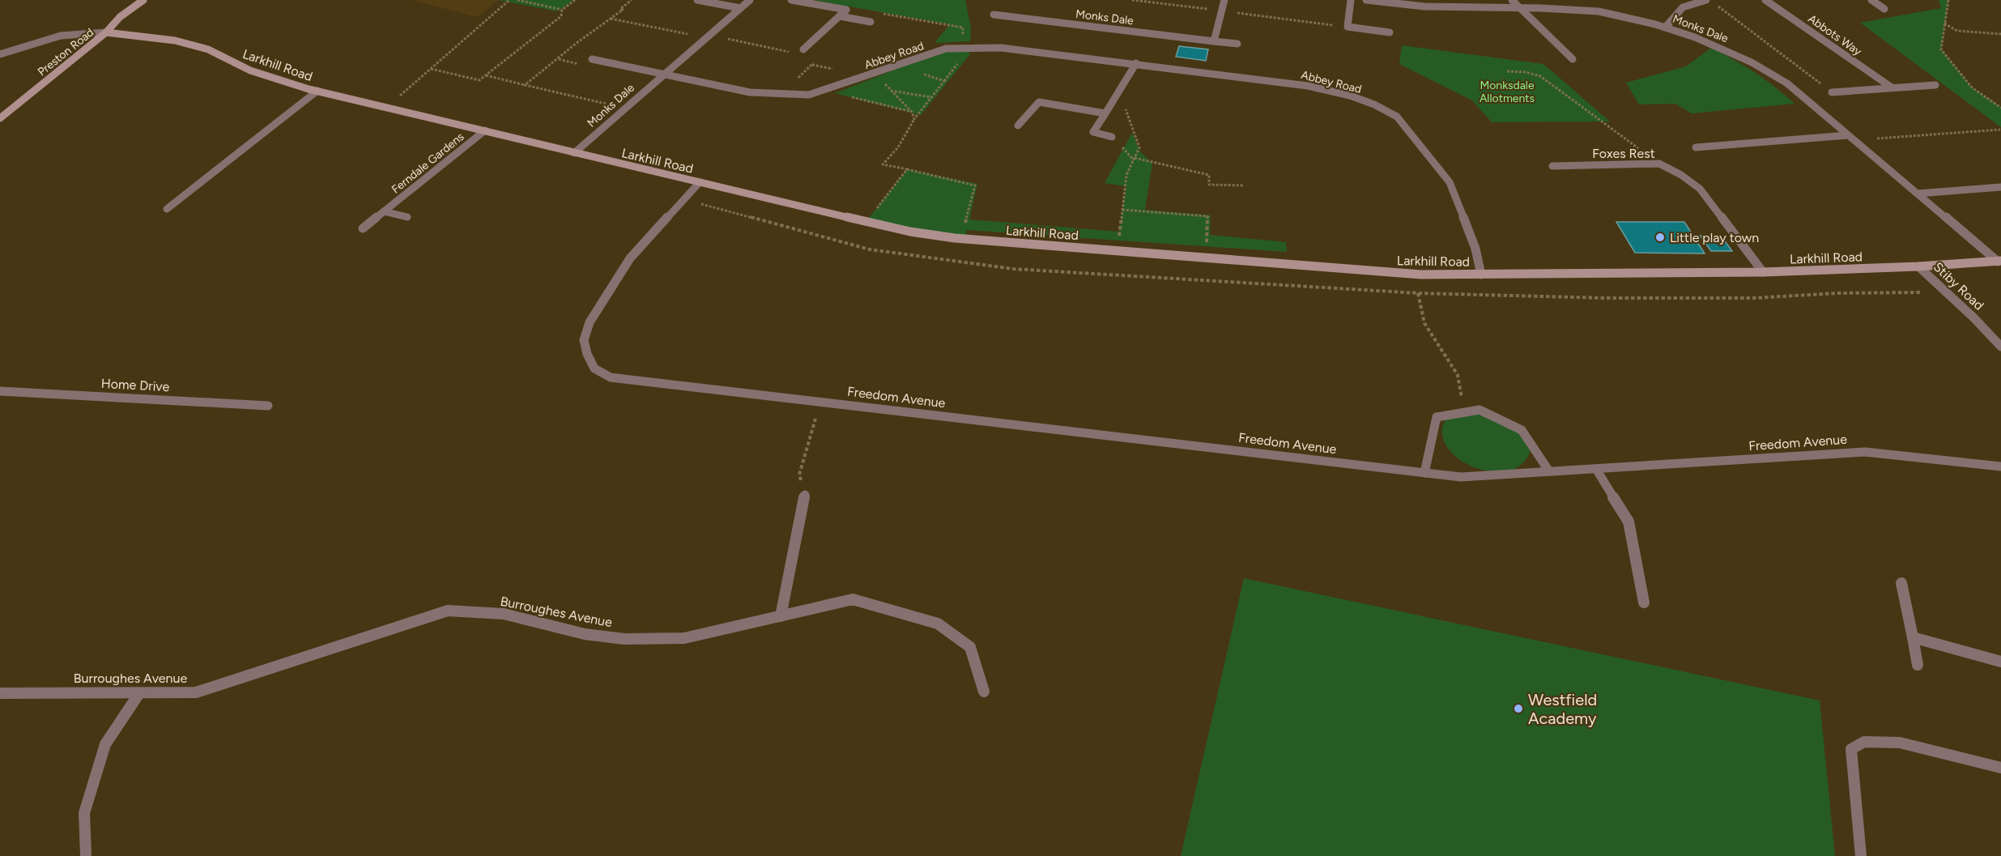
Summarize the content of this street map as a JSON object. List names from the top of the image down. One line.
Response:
{"streets":{"street":["Monks Dale","Abbots Way","Preston Road","Abbey Road","Larkhill Road","Foxes Rest","Ferndale Gardens","Stiby Road","Home Drive","Freedom Avenue","Burroughes Avenue"]},"crossings":[["Monks Dale","Abbey Road"],["Monks Dale","Larkhill Road"],["Preston Road","Larkhill Road"],["Abbey Road","Larkhill Road"],["Larkhill Road","Foxes Rest"],["Larkhill Road","Ferndale Gardens"],["Larkhill Road","Stiby Road"],["Larkhill Road","Freedom Avenue"]],"parks":["Monksdale Allotments"],"places":["Little play town","Westfield Academy"]}
